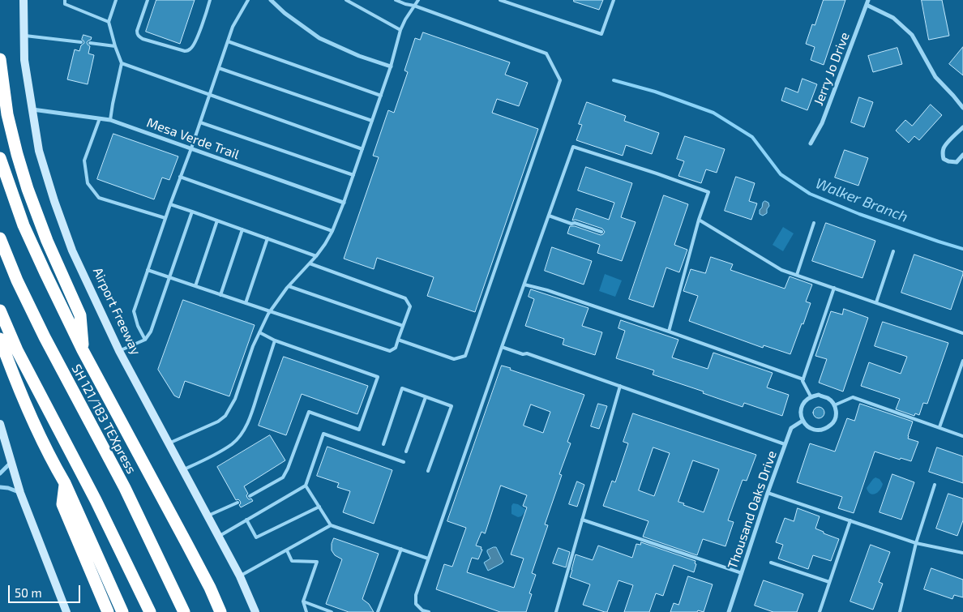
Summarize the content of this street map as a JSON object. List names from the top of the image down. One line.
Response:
{"streets":{"highway":["SH 121/183 TEXpress"],"main road":["Airport Freeway"],"street":["Jerry Jo Drive","Mesa Verde Trail","Thousand Oaks Drive"]},"crossings":[["Mesa Verde Trail","Airport Freeway"]],"water":["Walker Branch"],"scale_bar":"50 m"}
